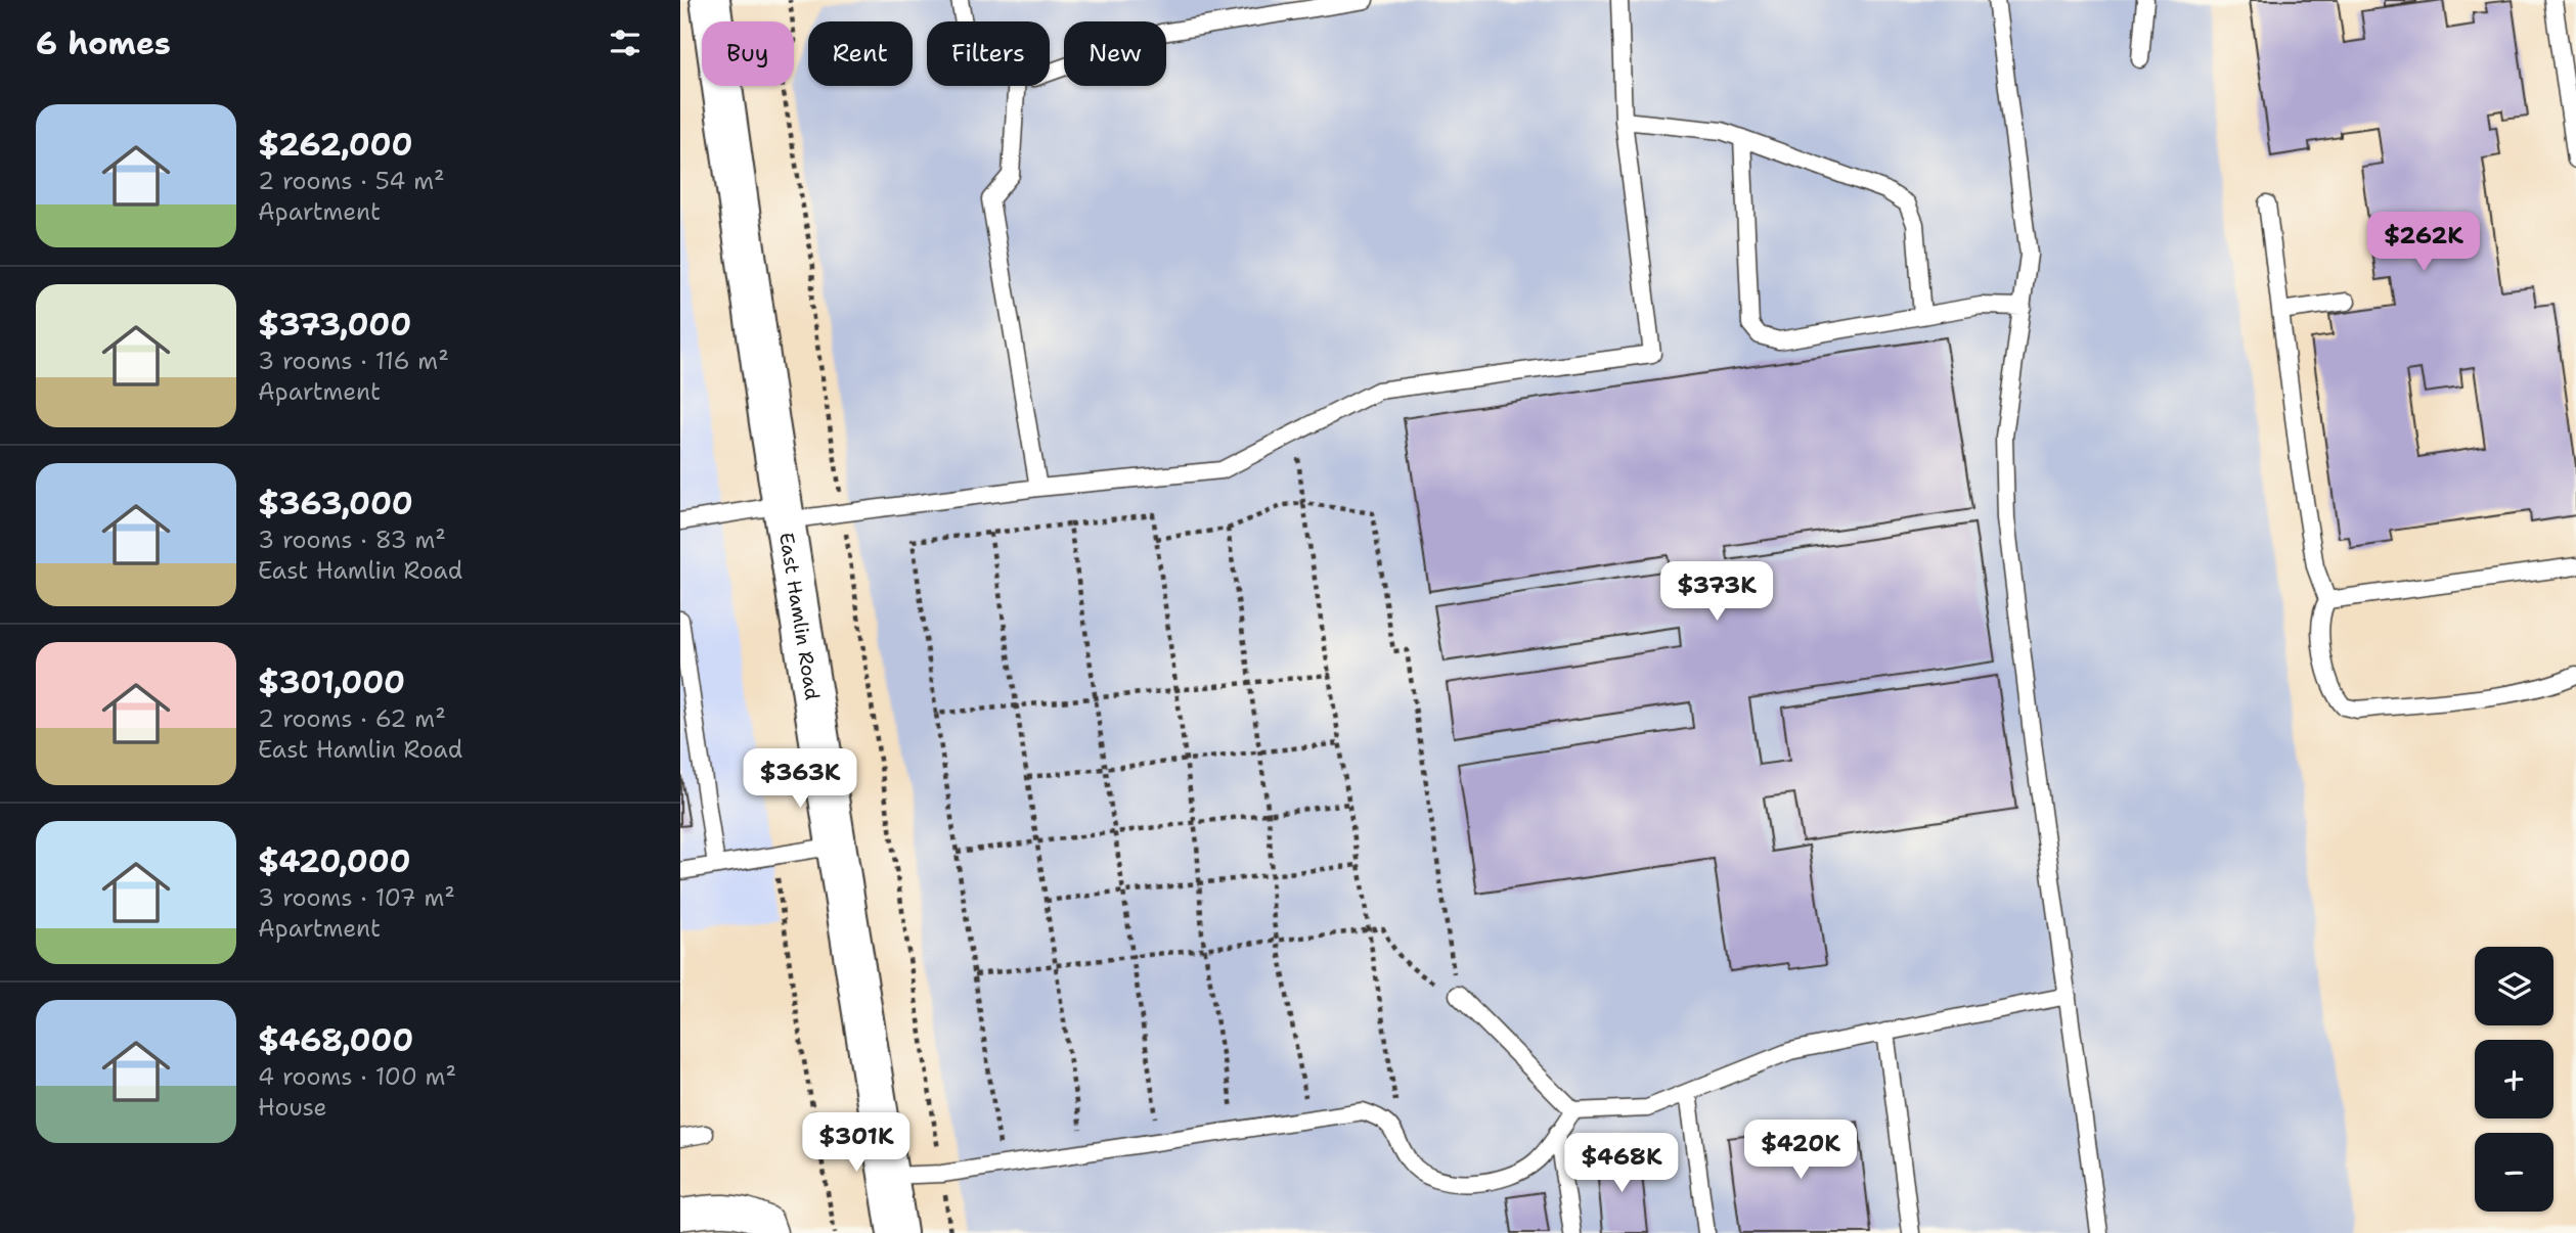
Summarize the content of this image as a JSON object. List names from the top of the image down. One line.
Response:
{"streets":{"street":["East Hamlin Road"]},"page":{"heading":"6 homes","chip":["Buy","Rent","Filters","New"],"list":[{"name":"$262,000","note":"2 rooms · 54 m² · Apartment"},{"name":"$373,000","note":"3 rooms · 116 m² · Apartment"},{"name":"$363,000","note":"3 rooms · 83 m² · East Hamlin Road"},{"name":"$301,000","note":"2 rooms · 62 m² · East Hamlin Road"},{"name":"$420,000","note":"3 rooms · 107 m² · Apartment"},{"name":"$468,000","note":"4 rooms · 100 m² · House"}],"price":["$262K","$373K","$363K","$301K","$420K","$468K"],"map_buttons":["+","−"]}}
